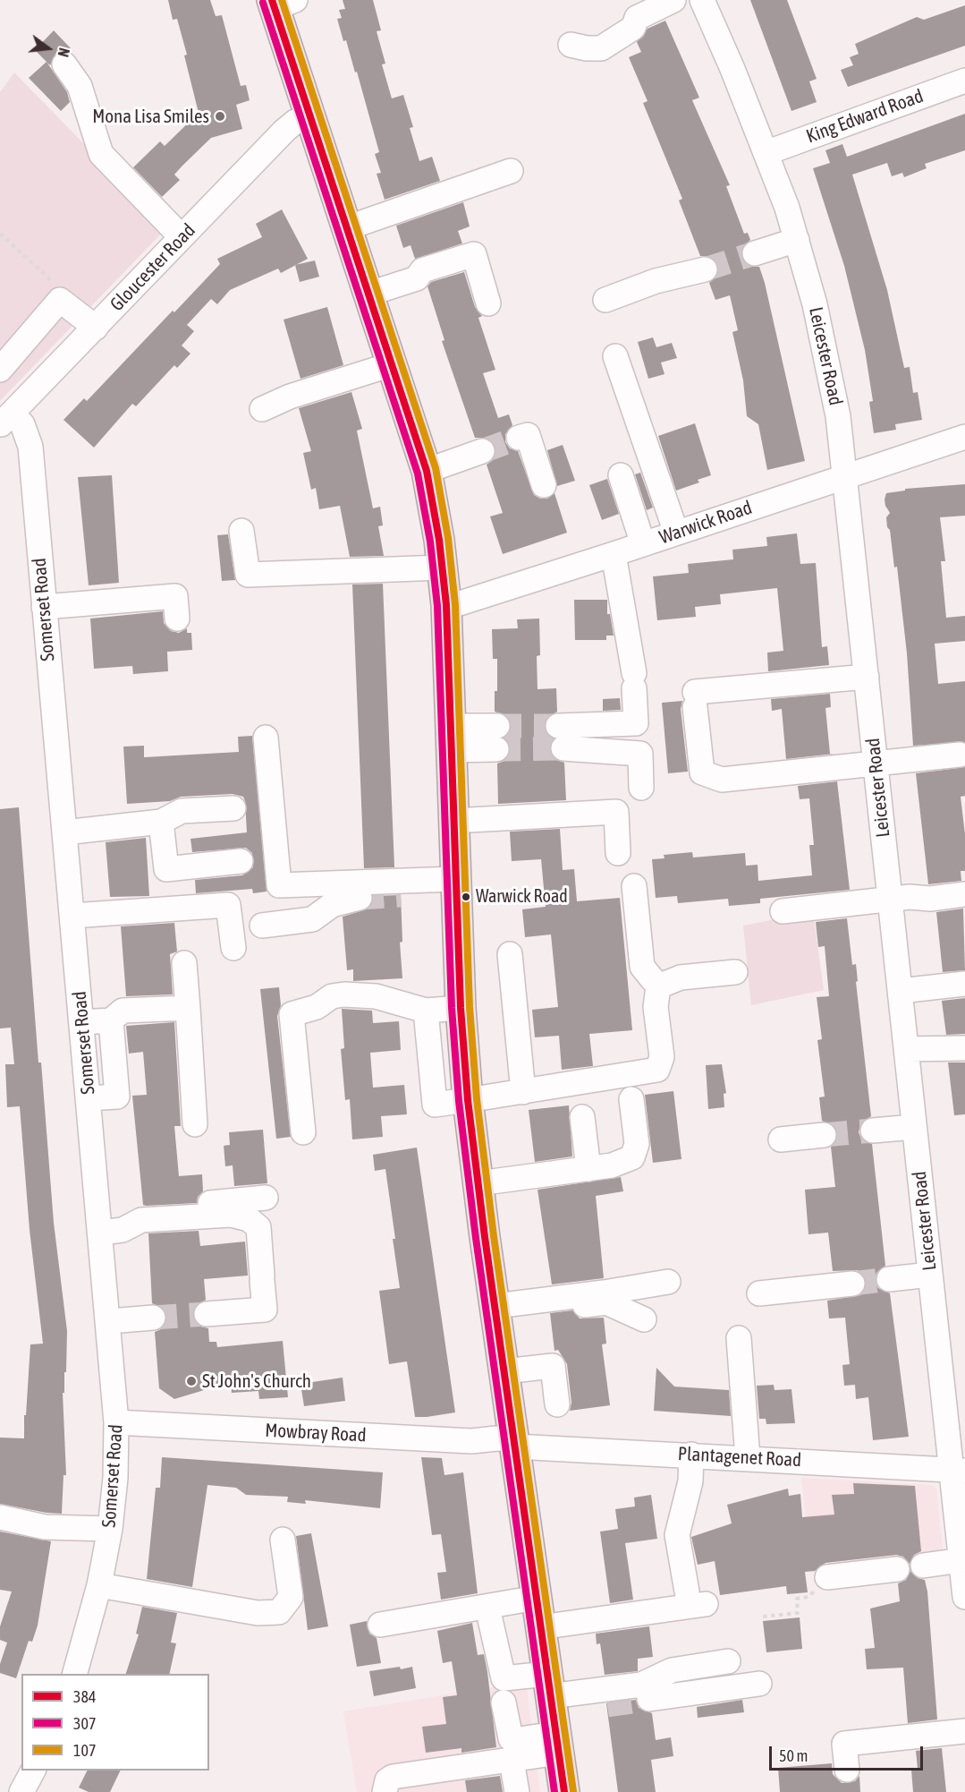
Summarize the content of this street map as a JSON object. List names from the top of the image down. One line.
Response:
{"streets":{"street":["King Edward Road","Gloucester Road","Leicester Road","Warwick Road","Somerset Road","Mowbray Road","Plantagenet Road"]},"crossings":[["King Edward Road","Leicester Road"],["Gloucester Road","Somerset Road"],["Leicester Road","Warwick Road"],["Leicester Road","Plantagenet Road"],["Somerset Road","Mowbray Road"],["Mowbray Road","Plantagenet Road"]],"places":["Mona Lisa Smiles","Warwick Road","St John's Church"],"lines":["transit line 384","transit line 107","transit line 307"],"legend":["384","307","107"],"scale_bar":"50 m","north":"right"}
